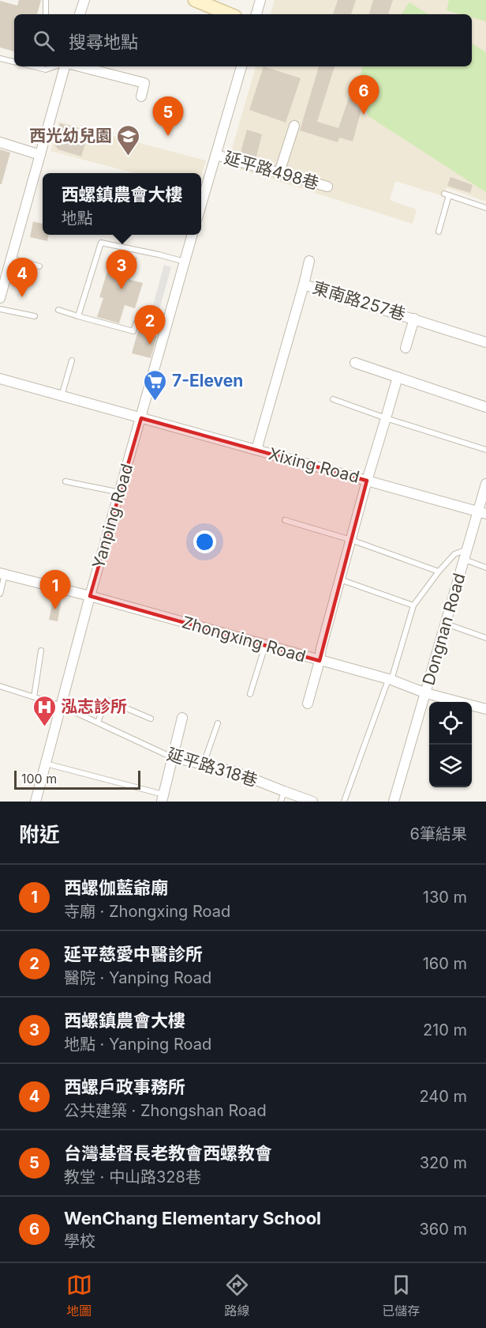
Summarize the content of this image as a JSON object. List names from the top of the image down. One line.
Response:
{"streets":{"street":["延平路498巷","東南路257巷","Xixing Road","Yanping Road","Dongnan Road","Zhongxing Road","延平路318巷"]},"crossings":[["Xixing Road","Yanping Road"],["Xixing Road","Dongnan Road"],["Yanping Road","Zhongxing Road"],["Yanping Road","延平路318巷"],["Dongnan Road","Zhongxing Road"]],"places":{"school or university":["西光幼兒園"],"supermarket":["7-Eleven"],"hospital":["泓志診所"]},"scale_bar":"100 m","page":{"search":"搜尋地點","pins":["6","5","3","4","2","1"],"popup":["西螺鎮農會大樓","地點"],"scale":"100 m","heading":["附近","6筆結果"],"list":[{"mark":"1","name":"西螺伽藍爺廟","note":"寺廟 · Zhongxing Road","value":"130 m"},{"mark":"2","name":"延平慈愛中醫診所","note":"醫院 · Yanping Road","value":"160 m"},{"mark":"3","name":"西螺鎮農會大樓","note":"地點 · Yanping Road","value":"210 m"},{"mark":"4","name":"西螺戶政事務所","note":"公共建築 · Zhongshan Road","value":"240 m"},{"mark":"5","name":"台灣基督長老教會西螺教會","note":"教堂 · 中山路328巷","value":"320 m"},{"mark":"6","name":"WenChang Elementary School","note":"學校","value":"360 m"}],"nav":["地圖","路線","已儲存"]}}
